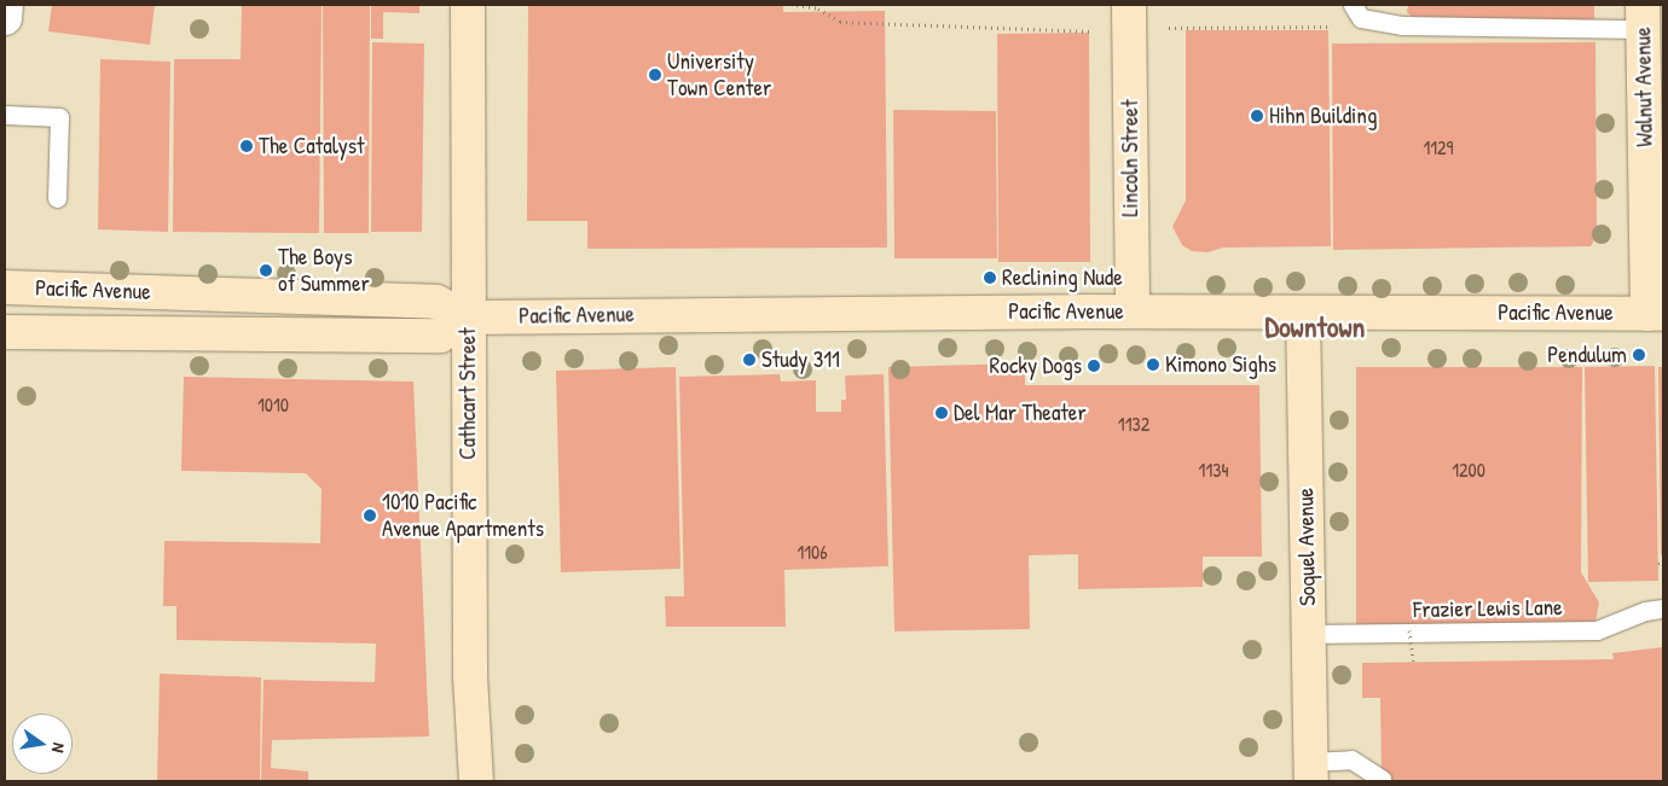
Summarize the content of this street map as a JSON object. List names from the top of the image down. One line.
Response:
{"streets":{"street":["Walnut Avenue","Lincoln Street","Pacific Avenue","Cathcart Street","Soquel Avenue"],"lane":["Frazier Lewis Lane"]},"crossings":[["Walnut Avenue","Pacific Avenue"],["Lincoln Street","Pacific Avenue"],["Pacific Avenue","Cathcart Street"],["Pacific Avenue","Soquel Avenue"],["Soquel Avenue","Frazier Lewis Lane"]],"districts":["Downtown"],"places":["University Town Center","Hihn Building","The Catalyst","The Boys of Summer","Reclining Nude","Pendulum","Study 311","Kimono Sighs","Rocky Dogs","Del Mar Theater","1010 Pacific Avenue Apartments"],"house_numbers":["1129","1010","1132","1134","1200","1106"],"north":"right"}
